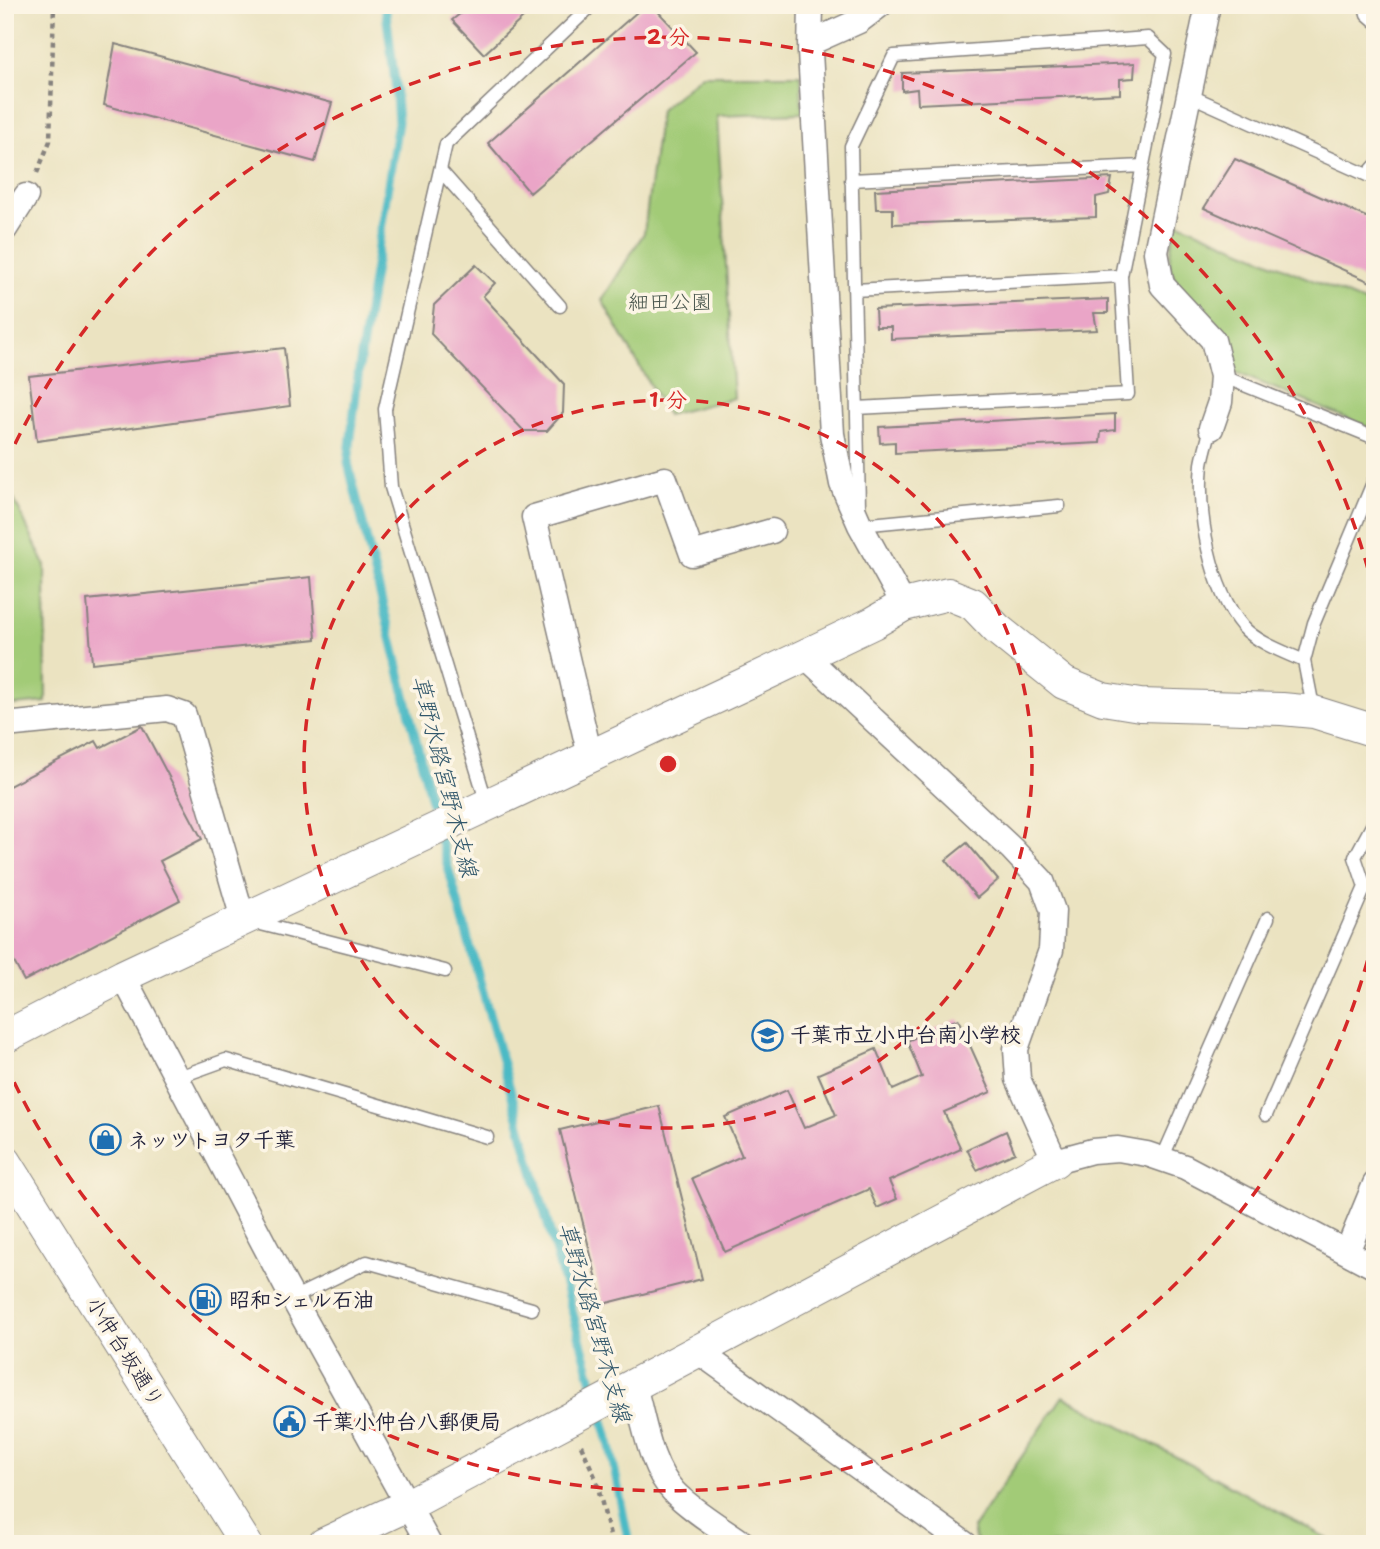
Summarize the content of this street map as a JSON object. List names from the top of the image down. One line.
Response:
{"streets":{"street":["小仲台坂通り"]},"water":["草野水路宮野木支線"],"parks":["細田公園"],"places":{"school or university":["千葉市立小中台南小学校"],"shop":["ネッツトヨタ千葉"],"fuel station":["昭和シェル石油"],"public building":["千葉小仲台八郵便局"]},"rings":["2 分","1 分"]}
